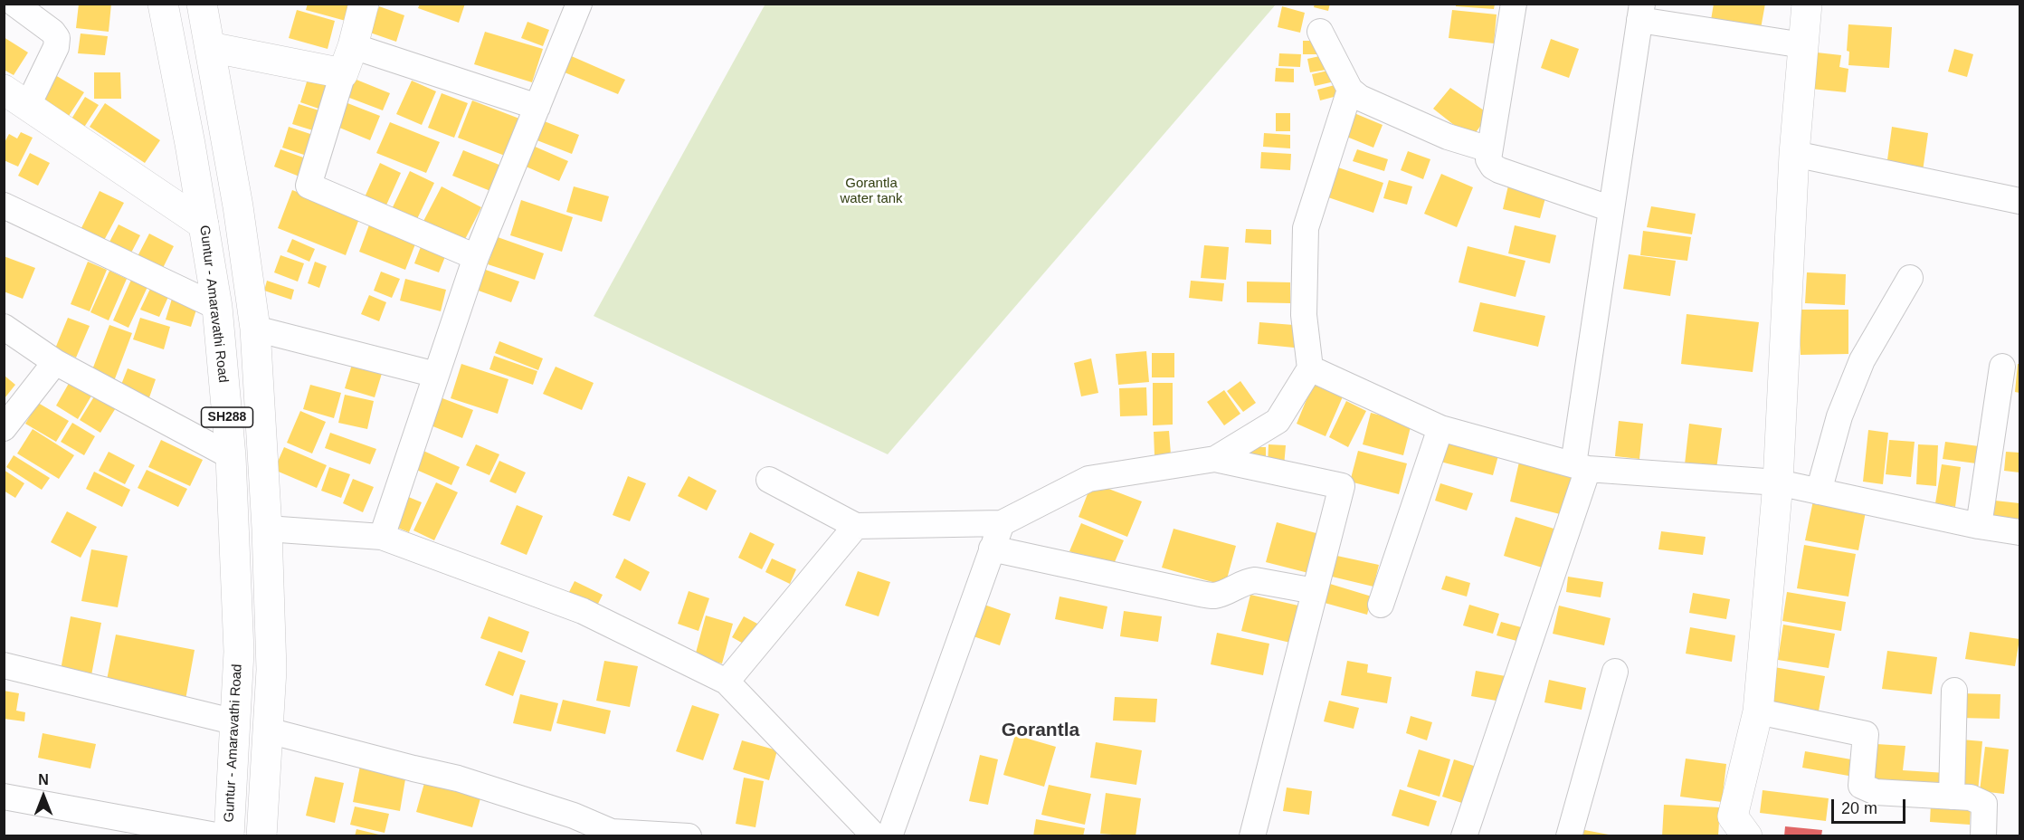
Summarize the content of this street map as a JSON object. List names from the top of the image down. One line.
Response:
{"streets":{"main road":["Guntur - Amaravathi Road","SH288"]},"districts":["Gorantla"],"parks":["Gorantla water tank"],"scale_bar":"20 m","north":"top"}
